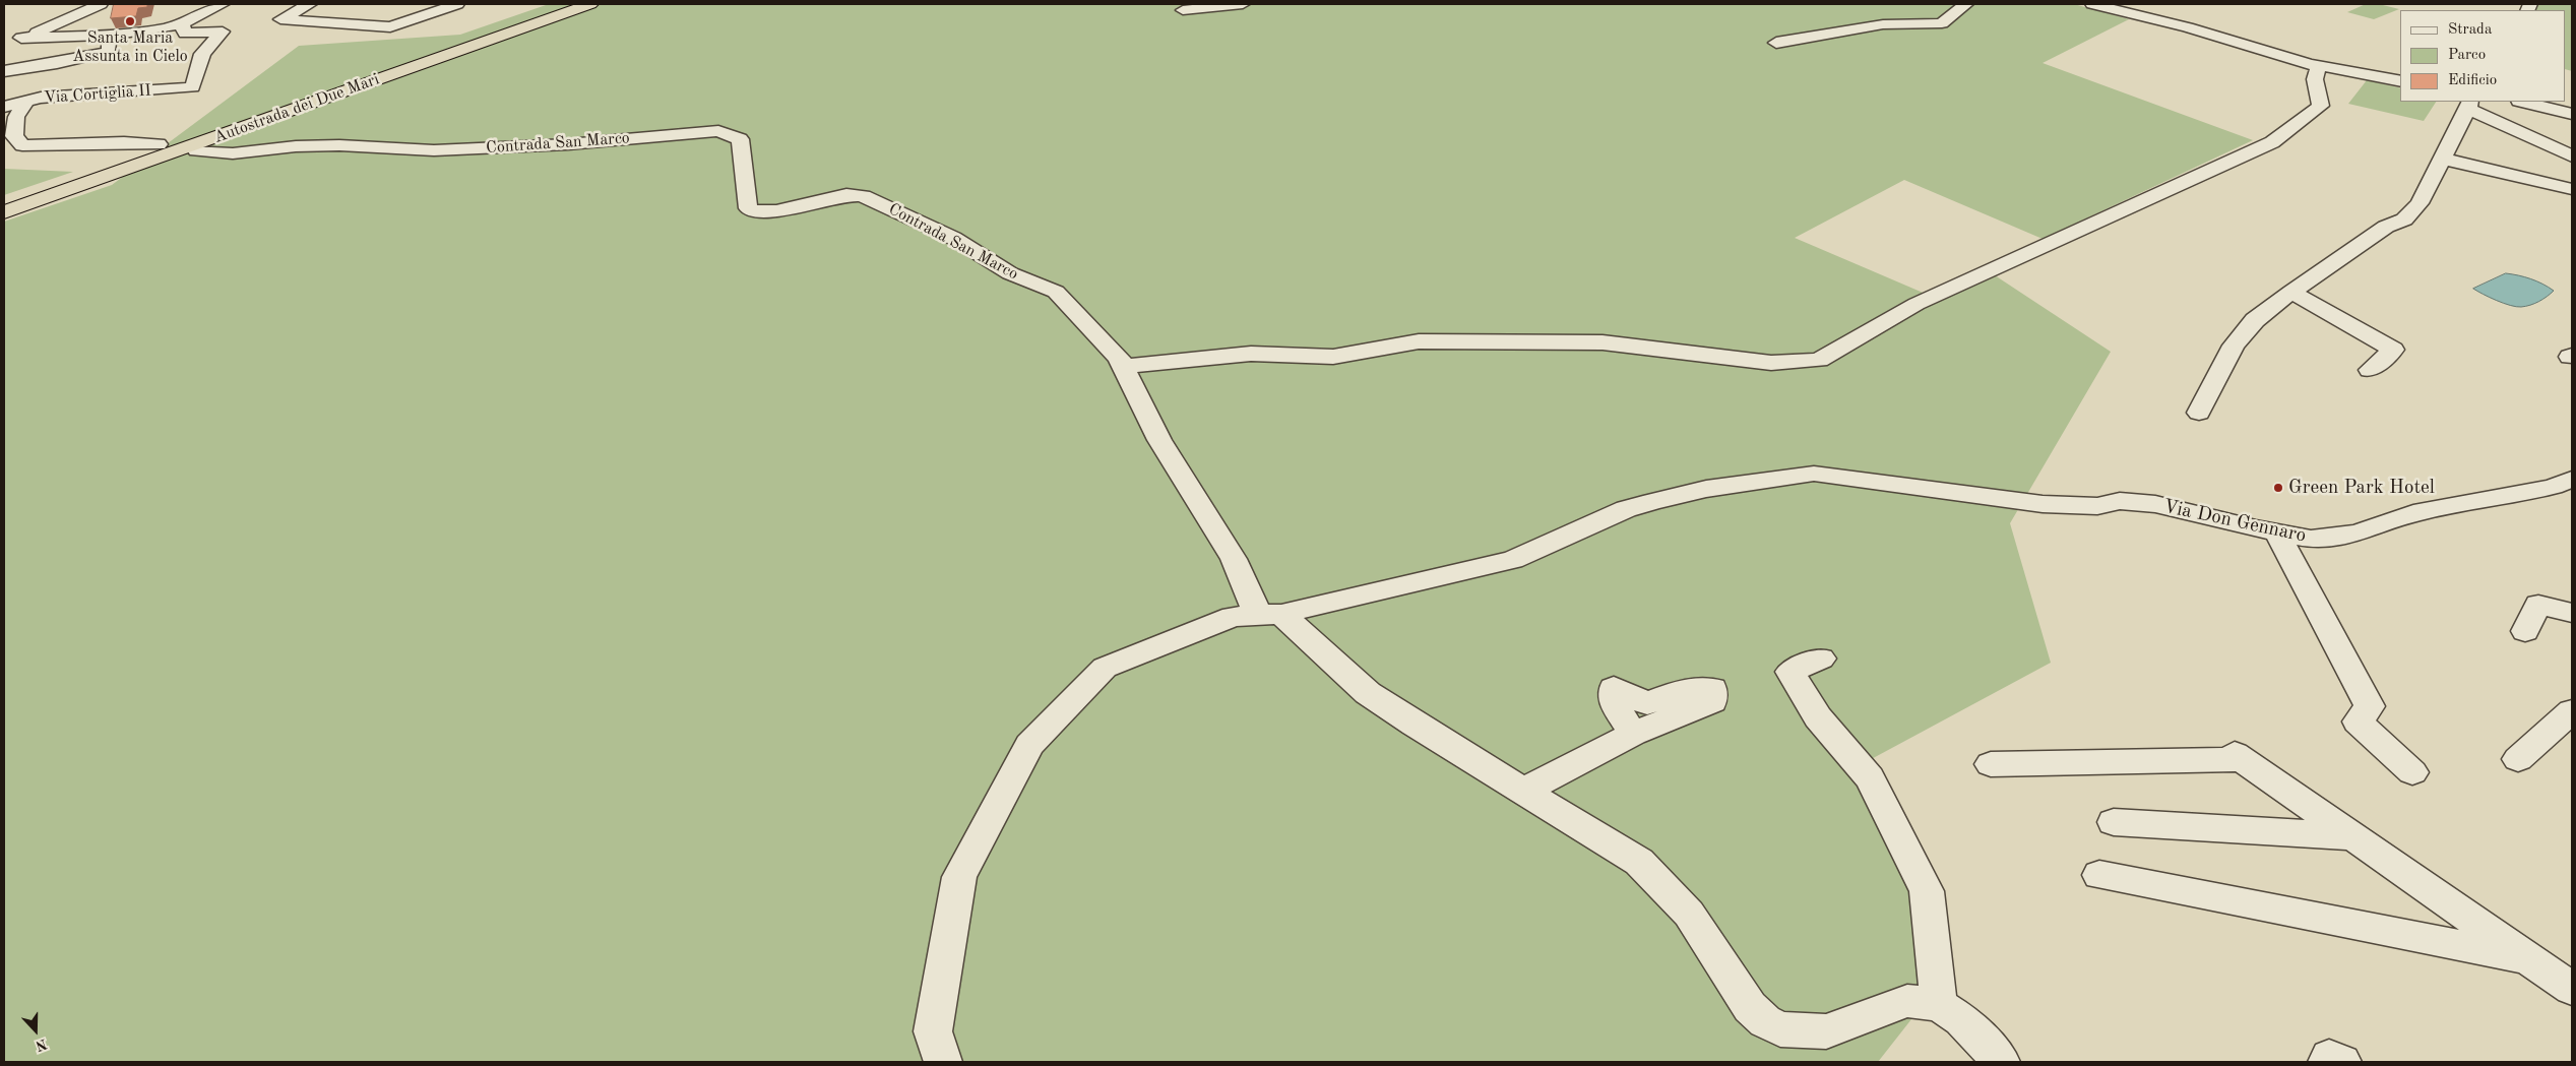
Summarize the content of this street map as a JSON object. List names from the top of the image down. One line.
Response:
{"streets":{"highway":["Autostrada dei Due Mari"],"street":["Via Cortiglia II","Contrada San Marco","Via Don Gennaro"]},"crossings":[["Contrada San Marco","Via Don Gennaro"]],"places":["Santa Maria Assunta in Cielo","Green Park Hotel"],"legend":["Strada","Parco","Edificio"],"north":"bottom"}
